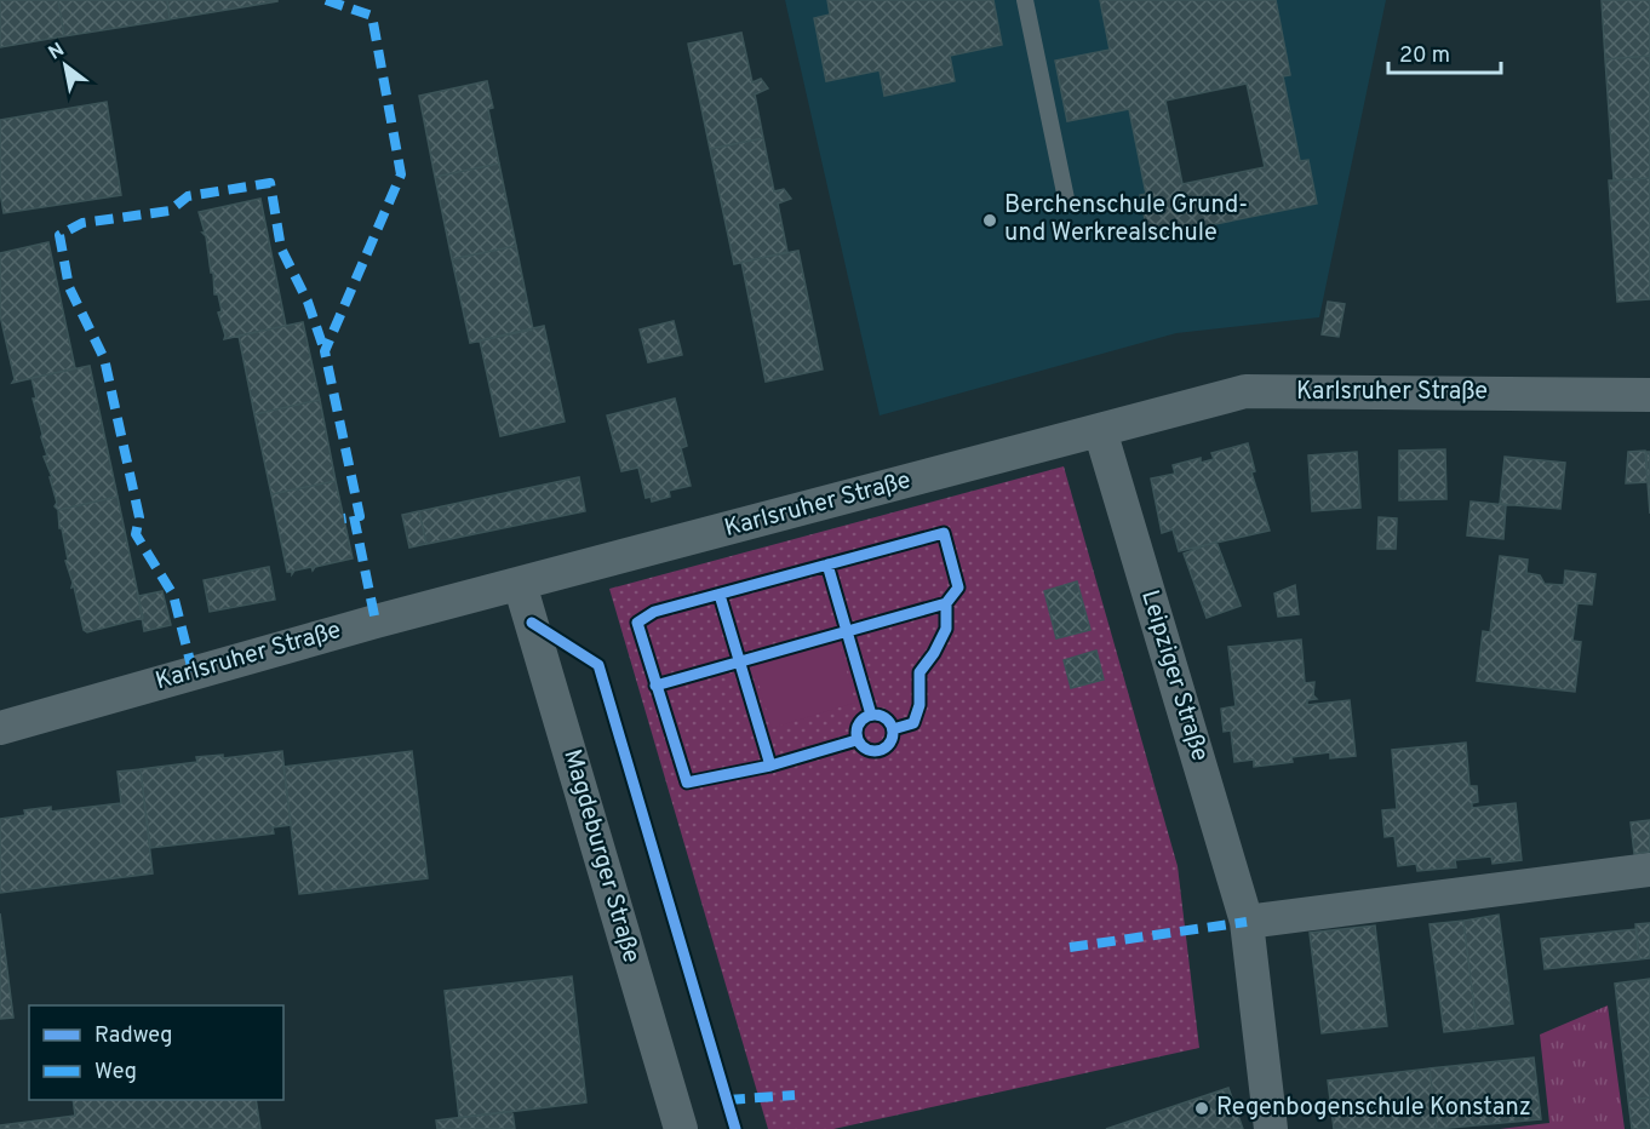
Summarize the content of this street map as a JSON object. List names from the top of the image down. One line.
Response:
{"streets":{"street":["Karlsruher Straße","Leipziger Straße","Magdeburger Straße"]},"crossings":[["Karlsruher Straße","Leipziger Straße"],["Karlsruher Straße","Magdeburger Straße"]],"places":["Berchenschule Grund- und Werkrealschule","Regenbogenschule Konstanz"],"legend":["Radweg","Weg"],"scale_bar":"20 m","north":"top left"}
